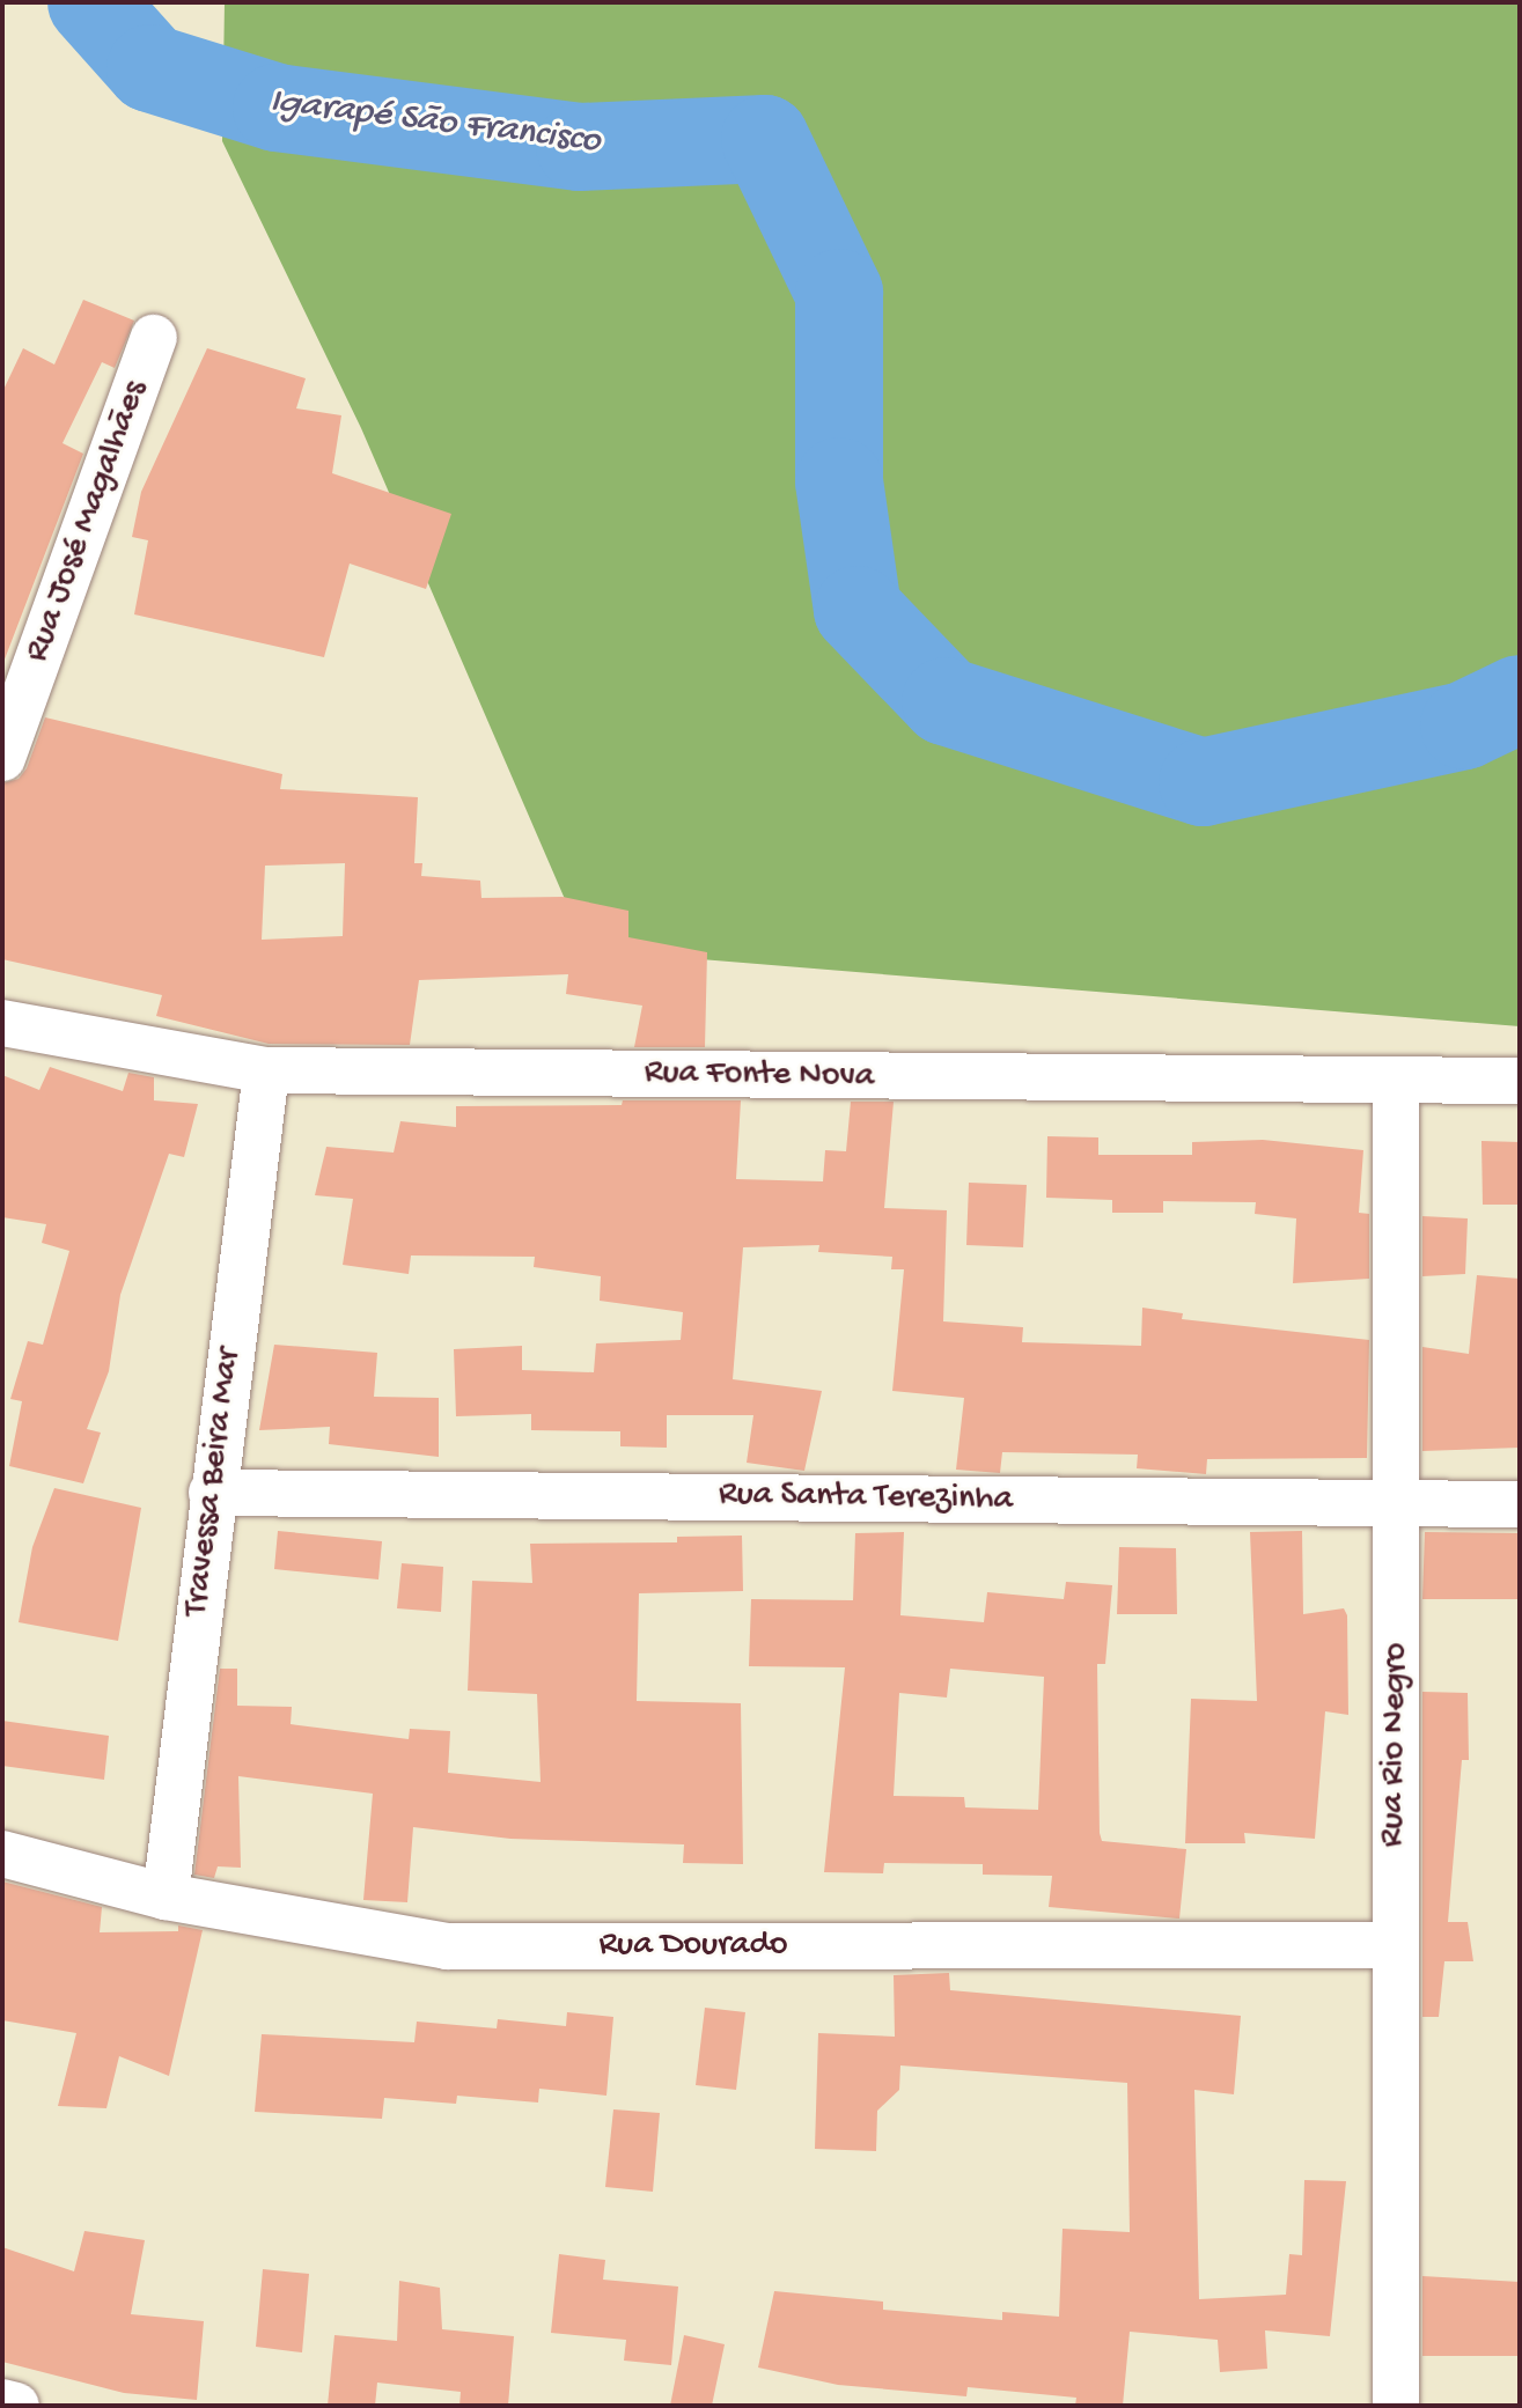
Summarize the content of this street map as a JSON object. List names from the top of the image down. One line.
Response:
{"streets":{"street":["Rua José Magalhães","Rua Fonte Nova","Travessa Beira Mar","Rua Santa Terezinha","Rua Rio Negro","Rua Dourado"]},"crossings":[["Rua Fonte Nova","Travessa Beira Mar"],["Rua Fonte Nova","Rua Rio Negro"],["Travessa Beira Mar","Rua Santa Terezinha"],["Travessa Beira Mar","Rua Dourado"],["Rua Santa Terezinha","Rua Rio Negro"],["Rua Rio Negro","Rua Dourado"]],"water":["Igarapé São Francisco"]}
